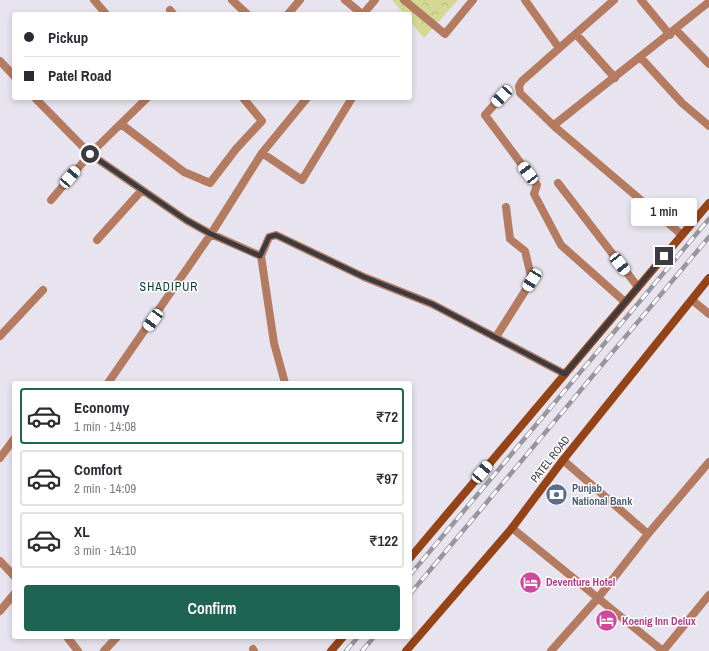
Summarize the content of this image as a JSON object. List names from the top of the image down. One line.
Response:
{"streets":{"main road":["PATEL ROAD"]},"districts":["SHADIPUR"],"places":{"bank":["Punjab National Bank"],"hotel":["Deventure Hotel","Koenig Inn Delux"]},"page":{"banner":["Pickup","Patel Road"],"bubble":"1 min","list":[{"name":"Economy","note":"1 min · 14:08","value":"₹72"},{"name":"Comfort","note":"2 min · 14:09","value":"₹97"},{"name":"XL","note":"3 min · 14:10","value":"₹122"}],"buttons":"Confirm"}}
